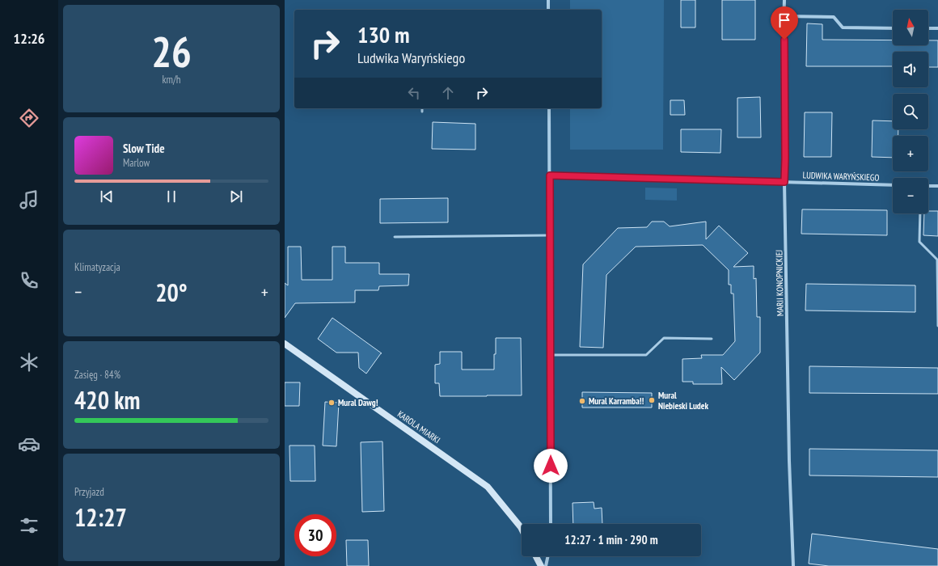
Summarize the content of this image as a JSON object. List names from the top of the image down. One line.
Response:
{"streets":{"street":["LUDWIKA WARYŃSKIEGO","MARII KONOPNICKIEJ","KAROLA MIARKI"]},"crossings":[["LUDWIKA WARYŃSKIEGO","MARII KONOPNICKIEJ"]],"places":["Mural Niebieski Ludek","Mural Karramba!!","Mural Dawg!"],"north":"top","page":{"tabs":"12:26","tile":[["26","km/h"],"Klimatyzacja",["Zasięg · 84%","420 km"],["Przyjazd","12:27"]],"map_buttons":["+","−"],"turn":["130 m","Ludwika Waryńskiego"],"song":["Slow Tide","Marlow"],"heat":["−","20°","+"],"limit":"30","trip":"12:27 · 1 min · 290 m"}}
